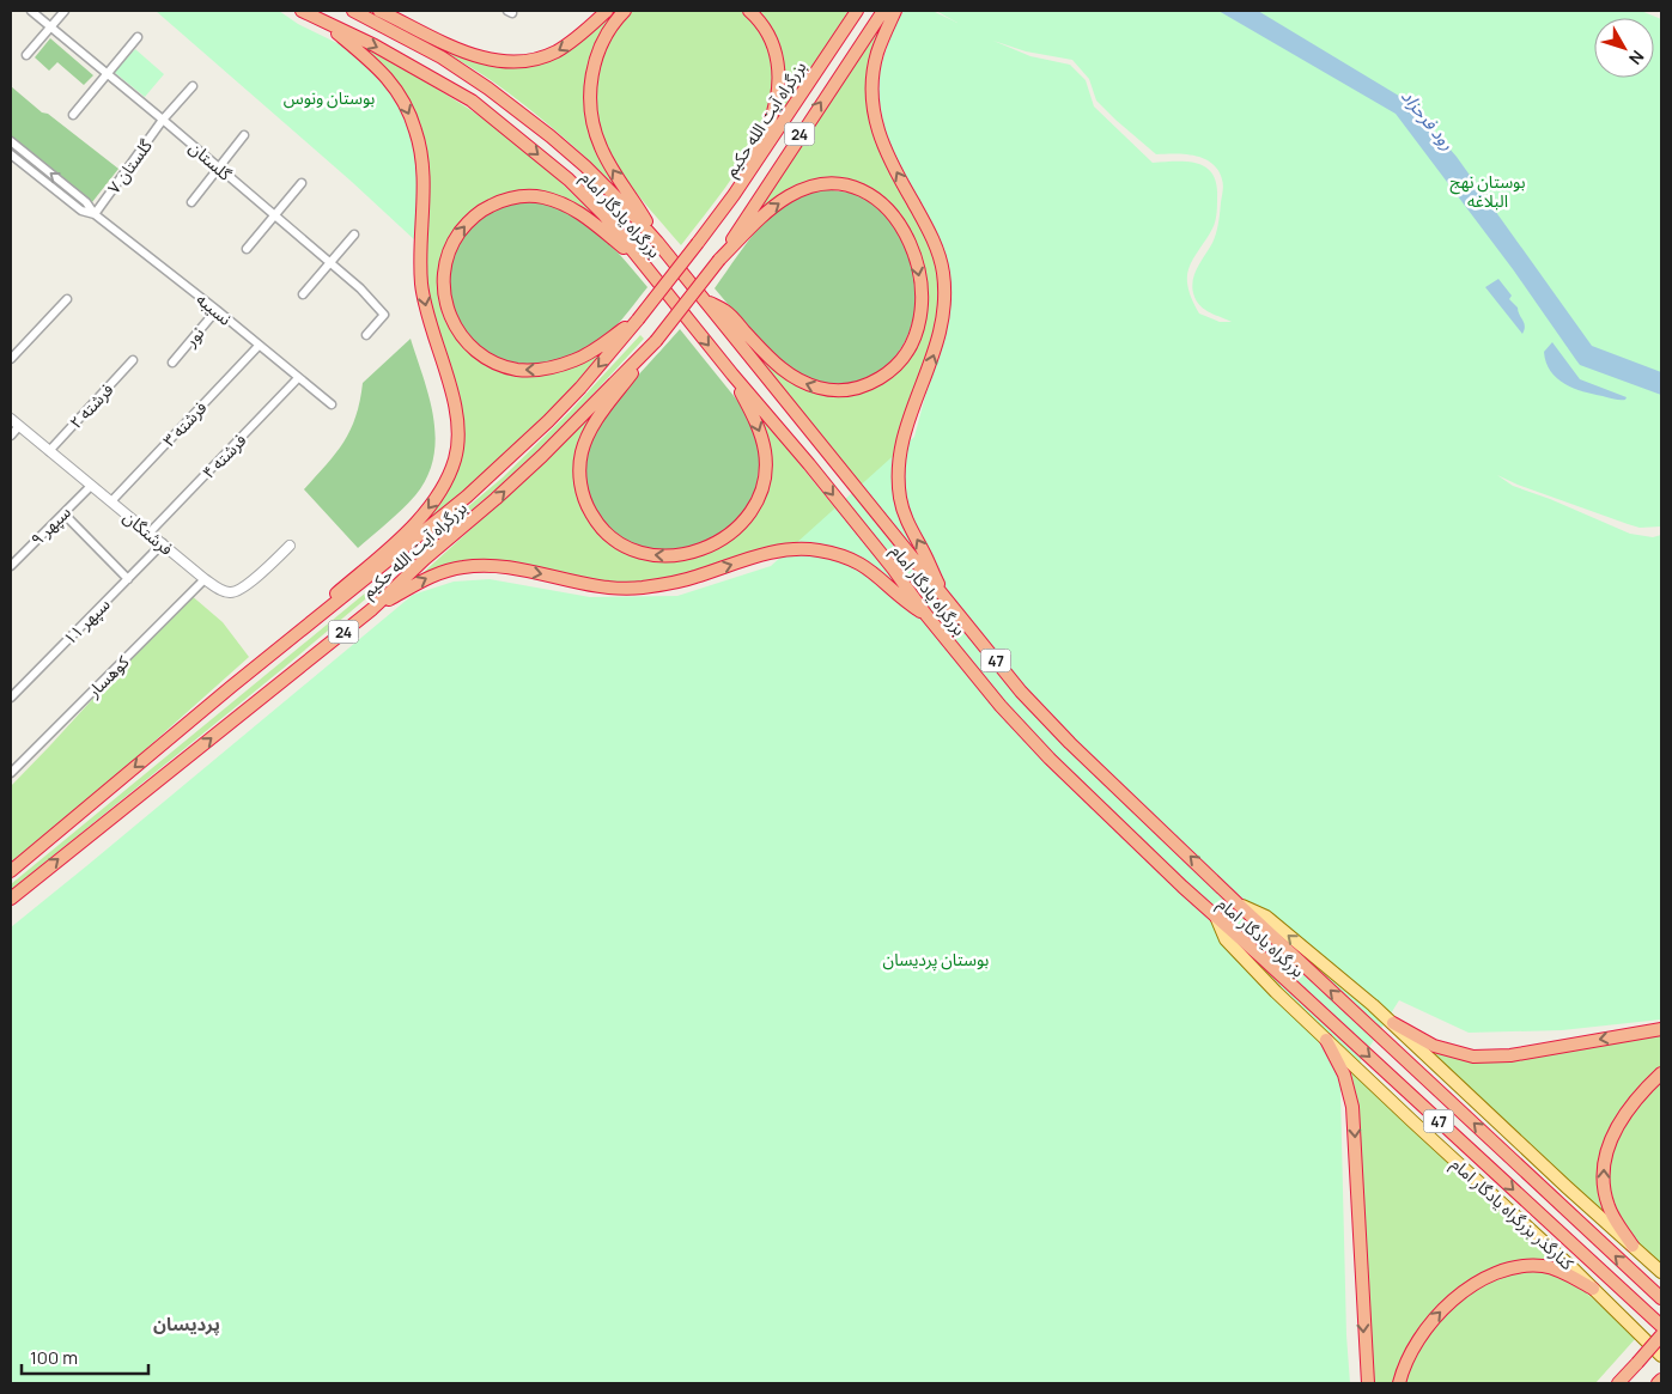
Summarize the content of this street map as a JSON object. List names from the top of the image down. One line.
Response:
{"streets":{"highway":["بزرگراه آیت الله حکیم","24","بزرگراه یادگار امام","47"],"main road":["کنارگذر بزرگراه یادگار امام"],"street":["گلستان","گلستان ۷","نسیبه","نور","فرشته ۲","فرشته ۳","فرشته ۴","سپهر ۹","فرشتگان","سپهر ۱۱","کوهسار"]},"crossings":[["بزرگراه آیت الله حکیم","24"],["گلستان","گلستان ۷"],["گلستان ۷","نسیبه"],["بزرگراه یادگار امام","کنارگذر بزرگراه یادگار امام"],["نسیبه","نور"],["نسیبه","فرشته ۳"],["نسیبه","فرشته ۴"],["فرشته ۲","فرشتگان"],["فرشته ۳","فرشتگان"],["فرشته ۴","فرشتگان"],["سپهر ۹","فرشتگان"],["فرشتگان","سپهر ۱۱"],["فرشتگان","کوهسار"]],"districts":["پردیسان"],"water":["رود فرحزاد"],"parks":["بوستان ونوس","بوستان نهج البلاغه","بوستان پردیسان"],"scale_bar":"100 m","north":"bottom right"}
